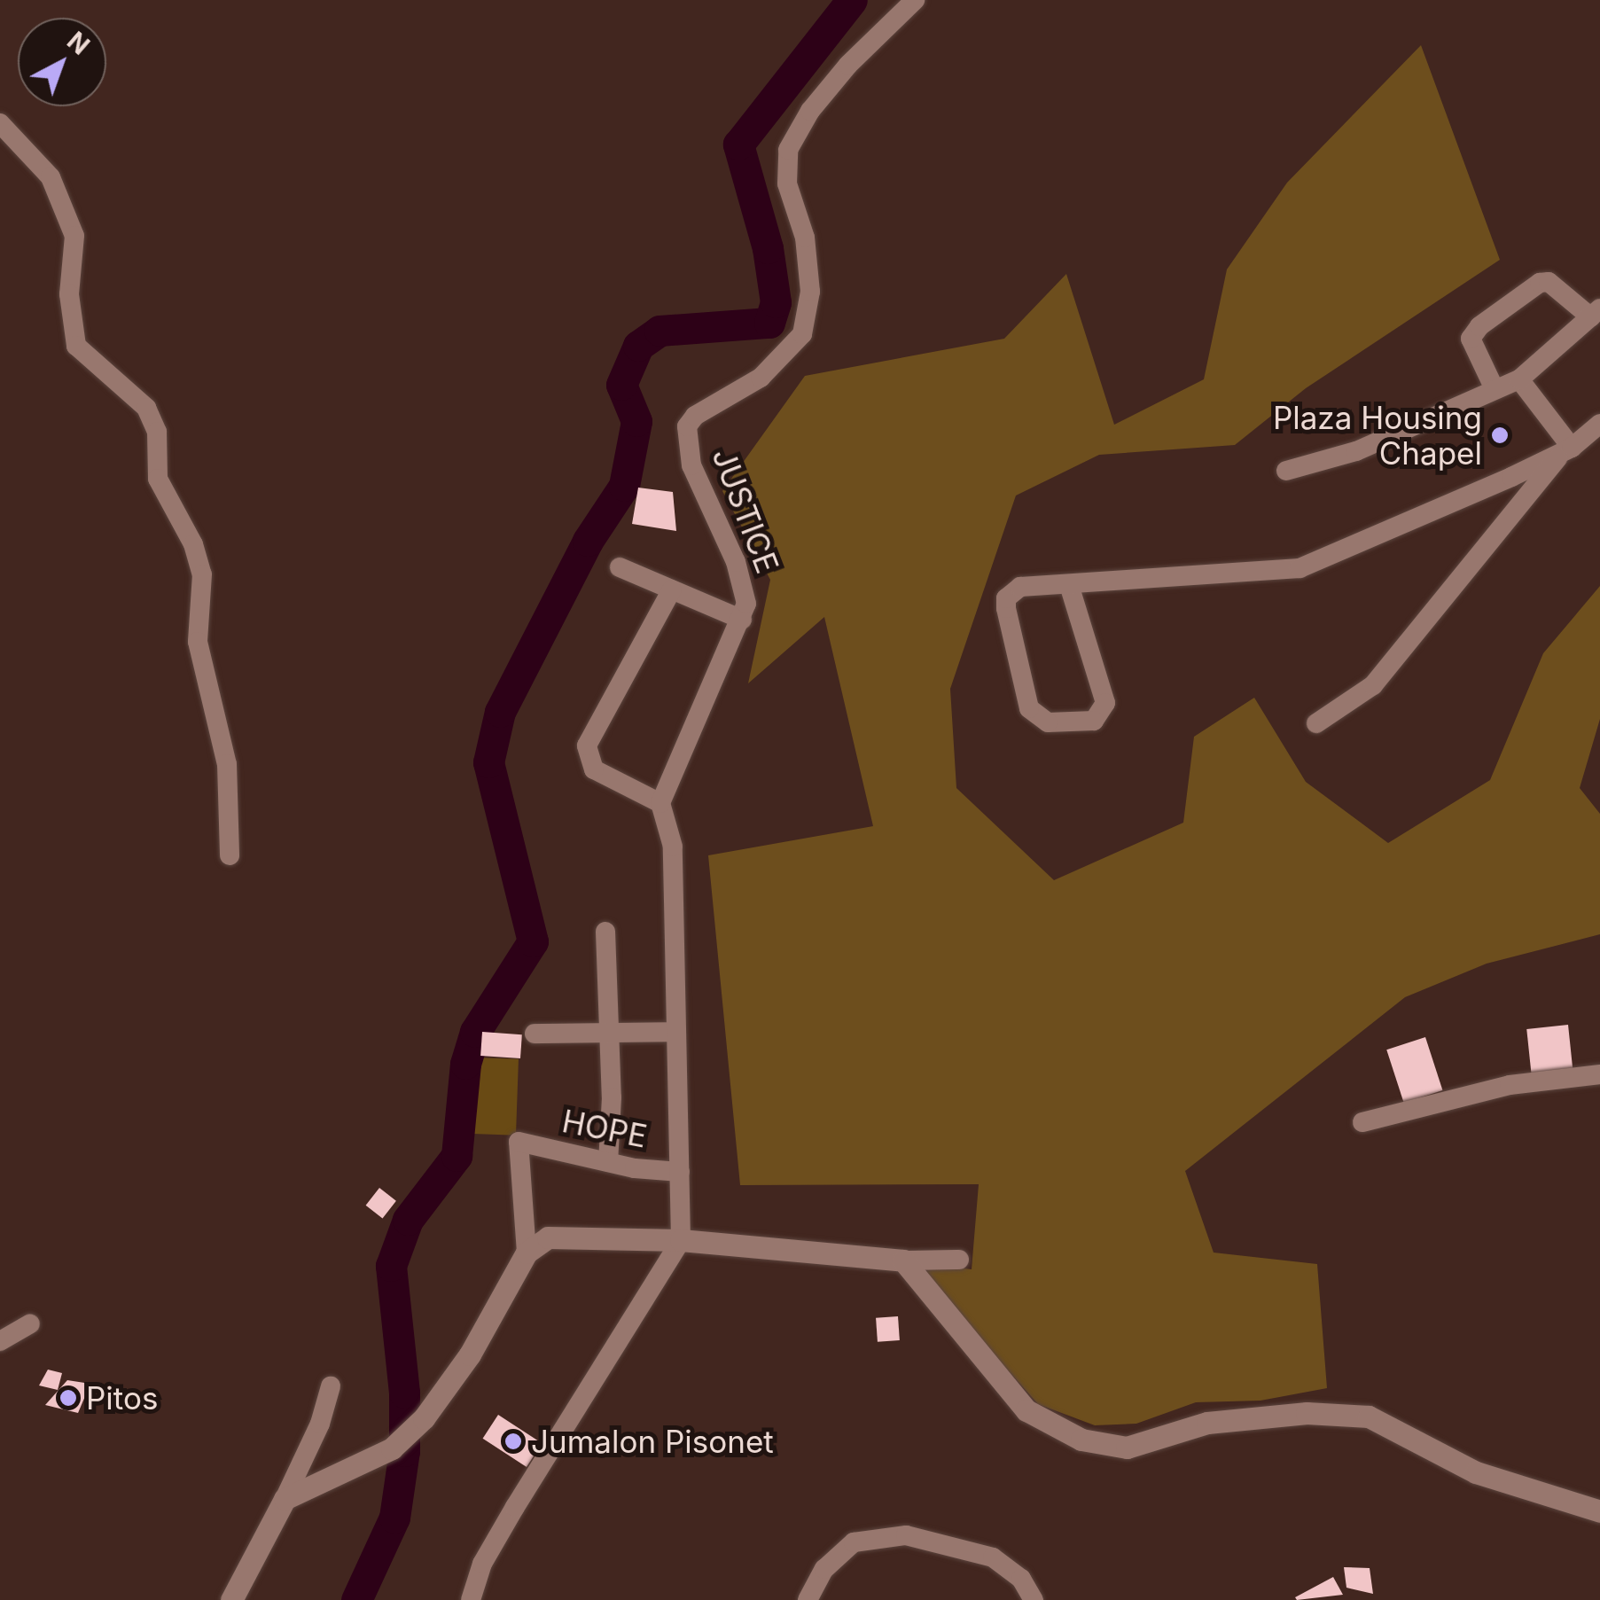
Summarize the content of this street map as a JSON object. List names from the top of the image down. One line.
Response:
{"streets":{"street":["JUSTICE","HOPE"]},"places":["Plaza Housing Chapel","Pitos","Jumalon Pisonet"],"north":"top right"}
